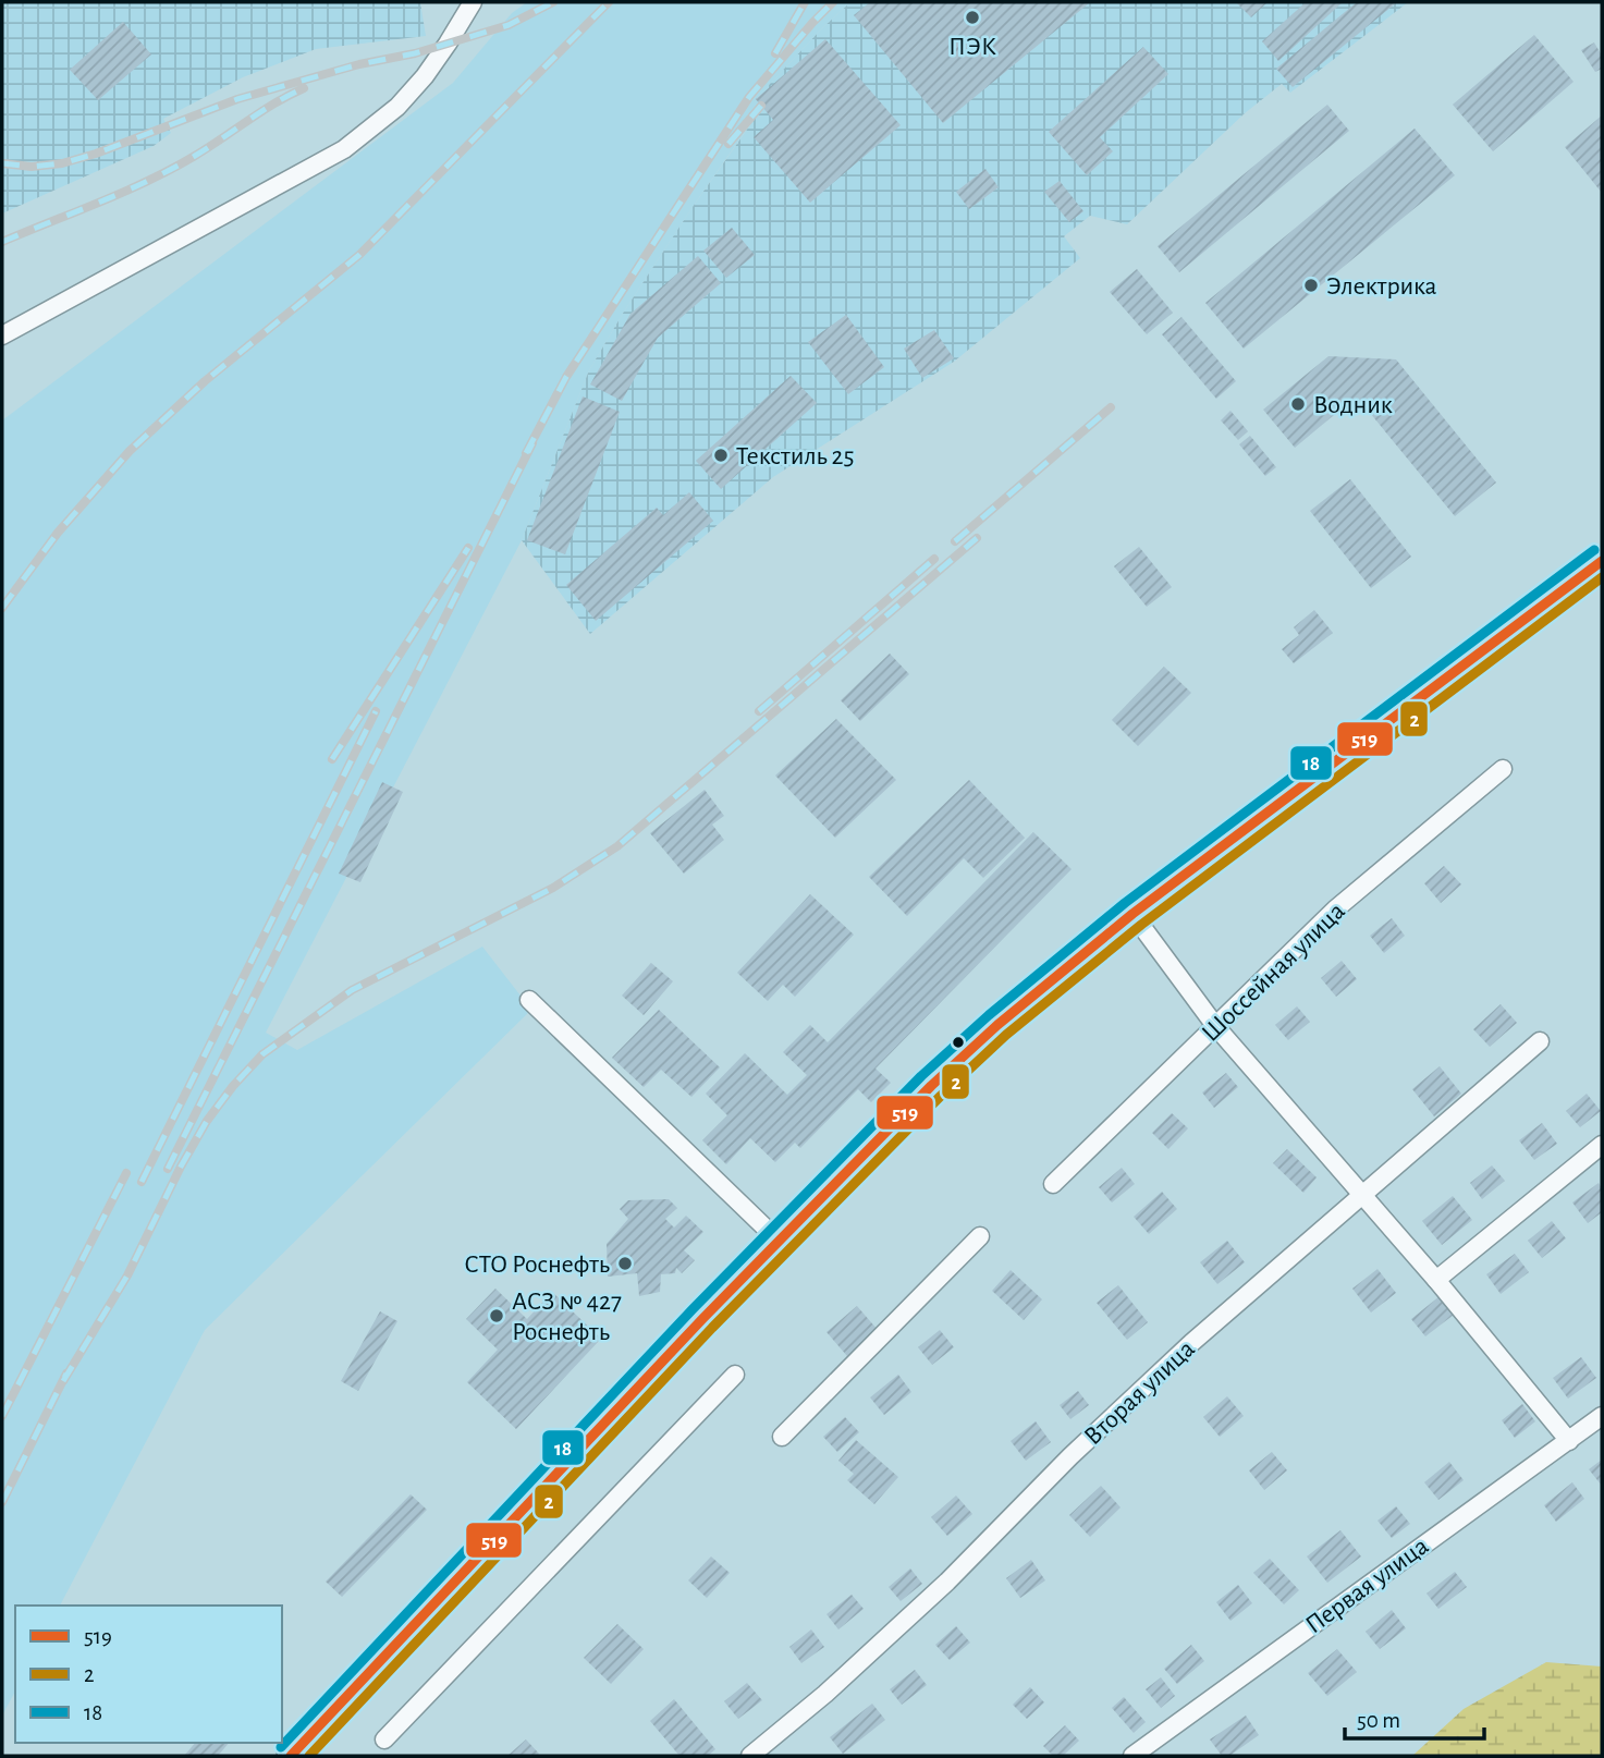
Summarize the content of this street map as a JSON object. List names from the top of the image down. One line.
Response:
{"streets":{"street":["Шоссейная улица","Вторая улица","Первая улица"]},"places":["ПЭК","Электрика","Водник","Текстиль 25","СТО Роснефть","АСЗ № 427 Роснефть"],"lines":["transit line 18","transit line 519","transit line 2"],"legend":["519","2","18"],"scale_bar":"50 m"}
